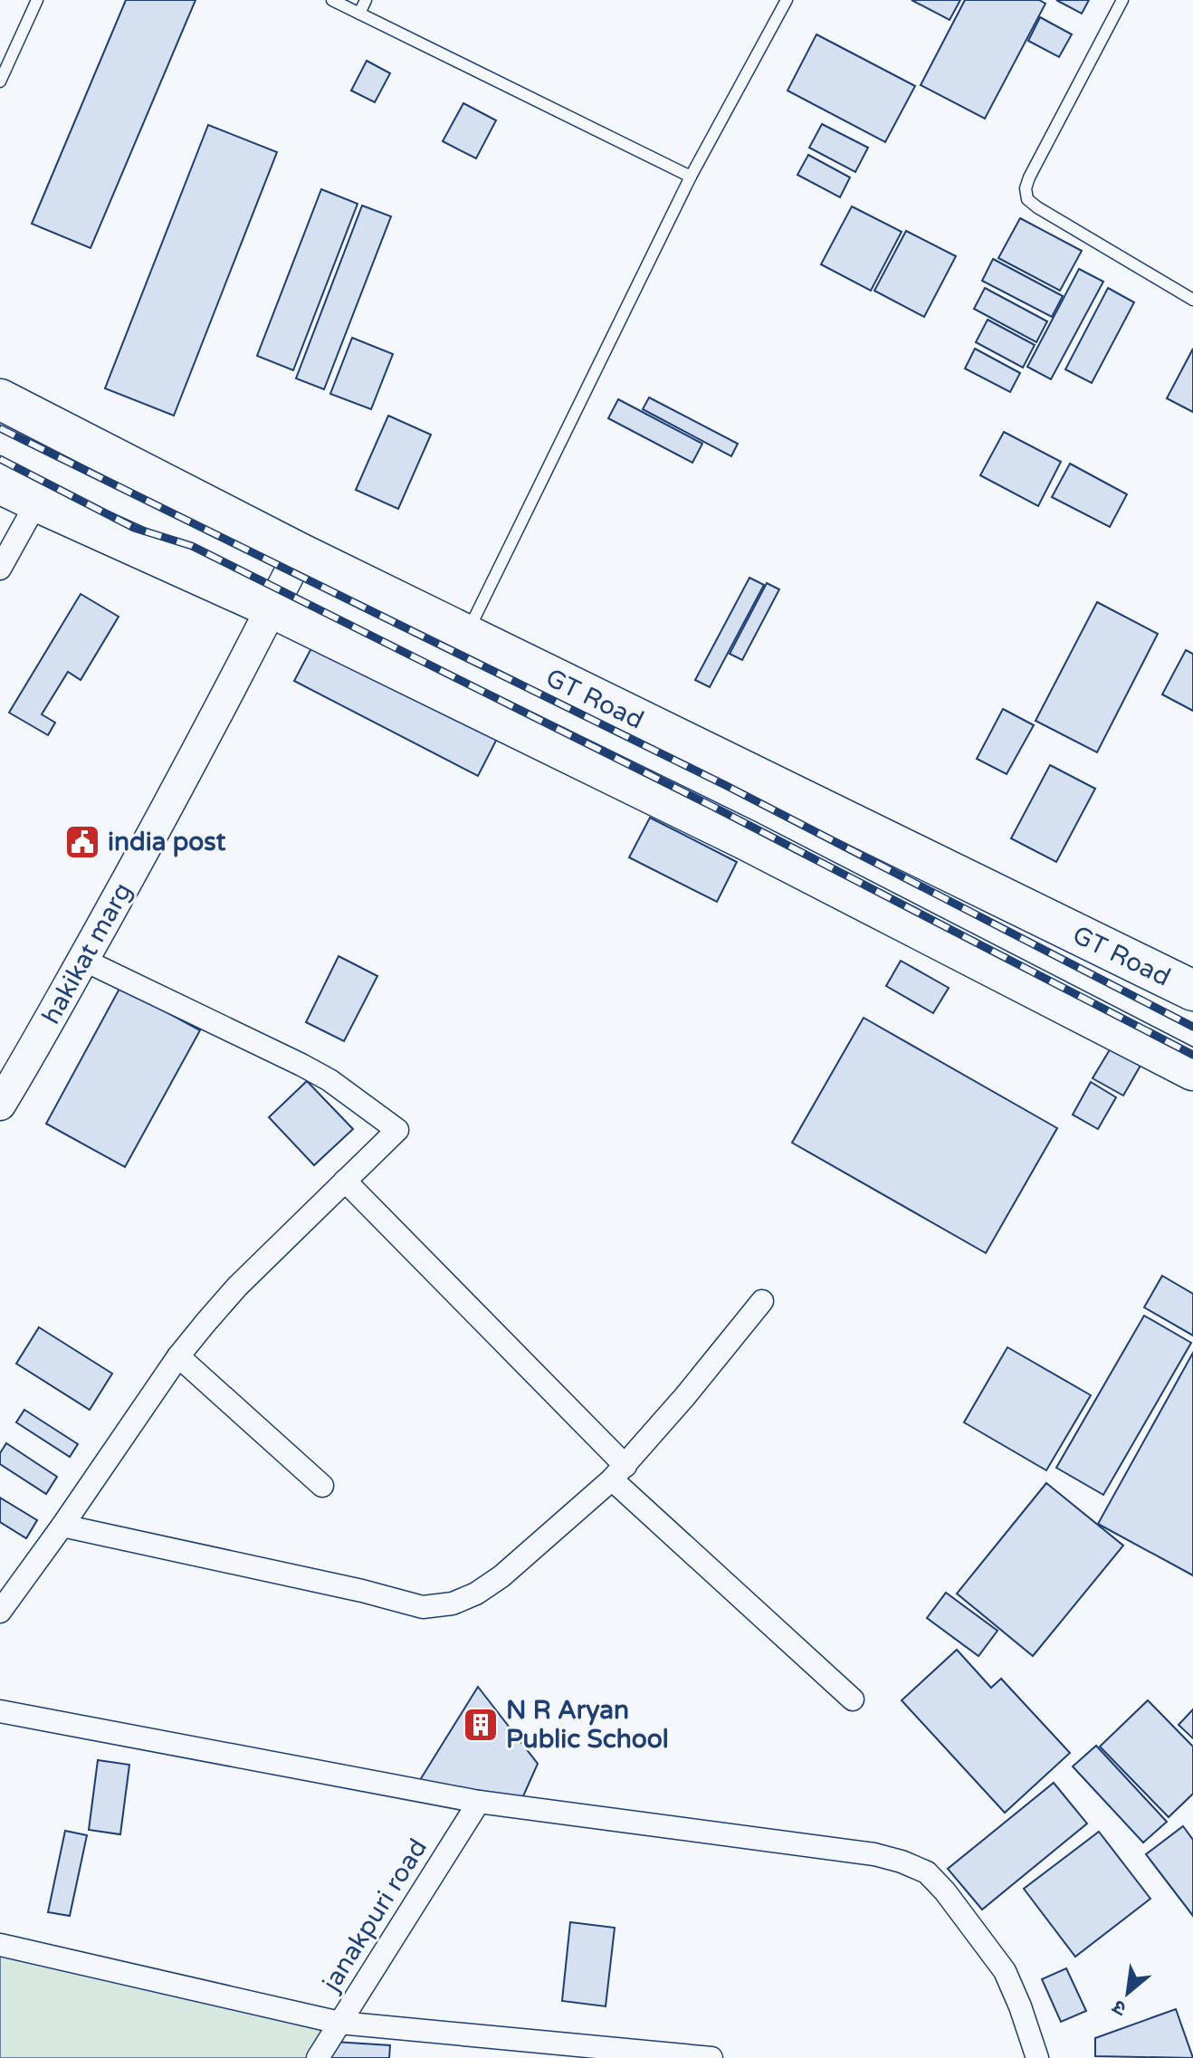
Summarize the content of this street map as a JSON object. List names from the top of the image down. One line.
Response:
{"streets":{"highway":["GT Road"],"street":["hakikat marg","janakpuri road"]},"crossings":[["GT Road","hakikat marg"]],"places":{"public building":["india post"],"building":["N R Aryan Public School"]},"north":"bottom left"}
